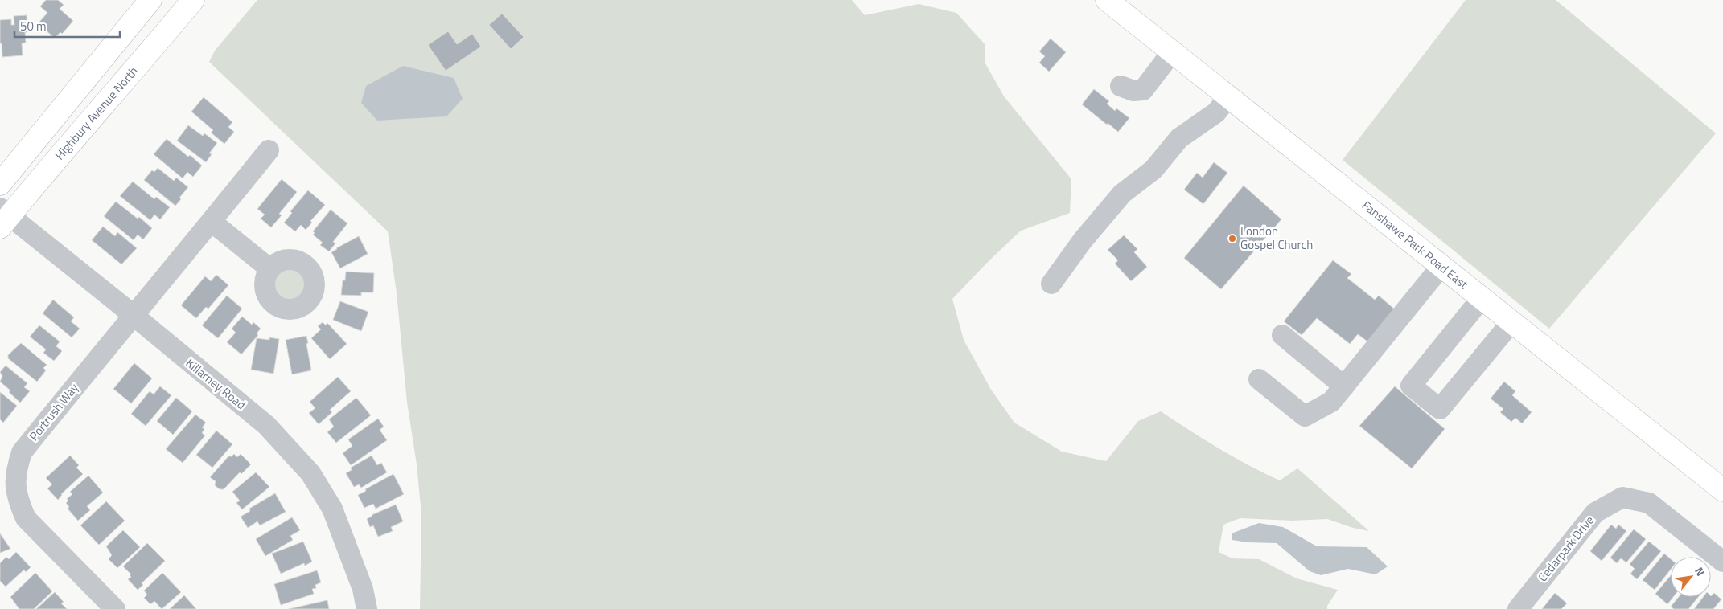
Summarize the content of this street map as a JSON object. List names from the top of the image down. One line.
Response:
{"streets":{"main road":["Highbury Avenue North","Fanshawe Park Road East"],"street":["Killarney Road","Portrush Way","Cedarpark Drive"]},"crossings":[["Highbury Avenue North","Killarney Road"],["Killarney Road","Portrush Way"]],"places":["London Gospel Church"],"scale_bar":"50 m","north":"top right"}
